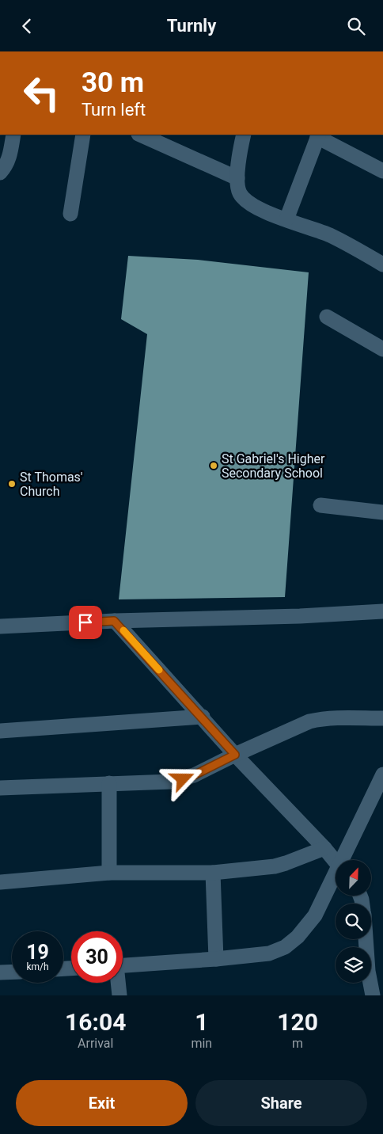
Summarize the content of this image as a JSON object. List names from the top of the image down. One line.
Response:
{"places":["St Gabriel's Higher Secondary School","St Thomas' Church"],"north":"top right","page":{"header":"Turnly","turn":["30 m","Turn left"],"speed":"19 km/h","limit":"30","eta":["16:04","Arrival","1","min","120","m"],"buttons":["Exit","Share"]}}
